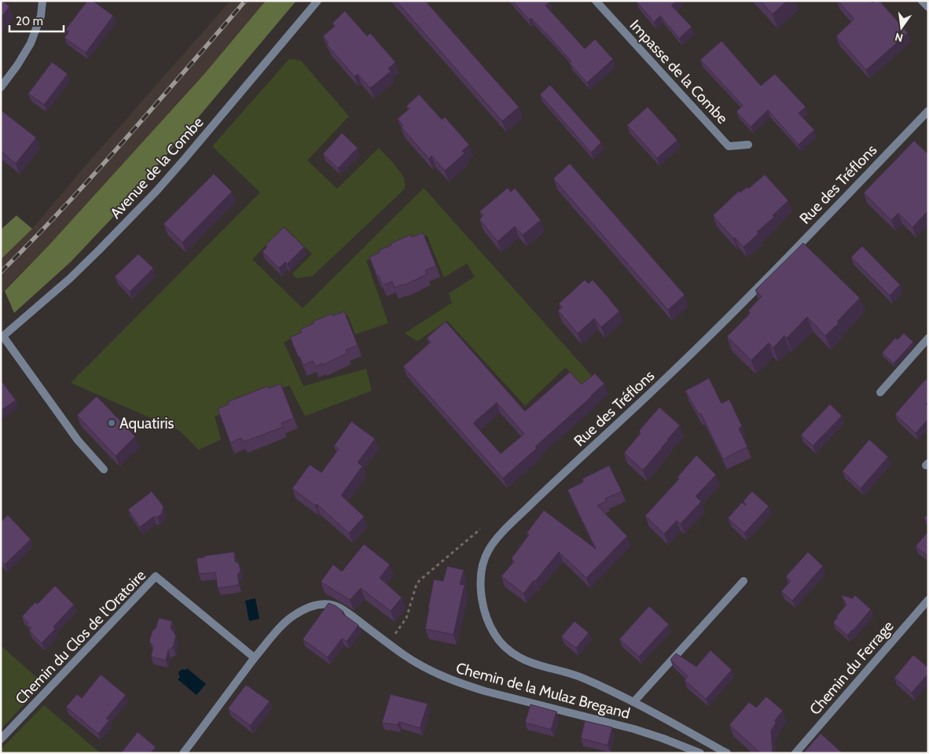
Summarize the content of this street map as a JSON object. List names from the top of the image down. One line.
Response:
{"streets":{"street":["Impasse de la Combe","Avenue de la Combe","Rue des Tréflons","Chemin du Clos de l'Oratoire","Chemin du Ferrage","Chemin de la Mulaz Bregand"]},"crossings":[["Chemin du Clos de l'Oratoire","Chemin de la Mulaz Bregand"]],"places":["Aquatiris"],"scale_bar":"20 m","north":"bottom"}
